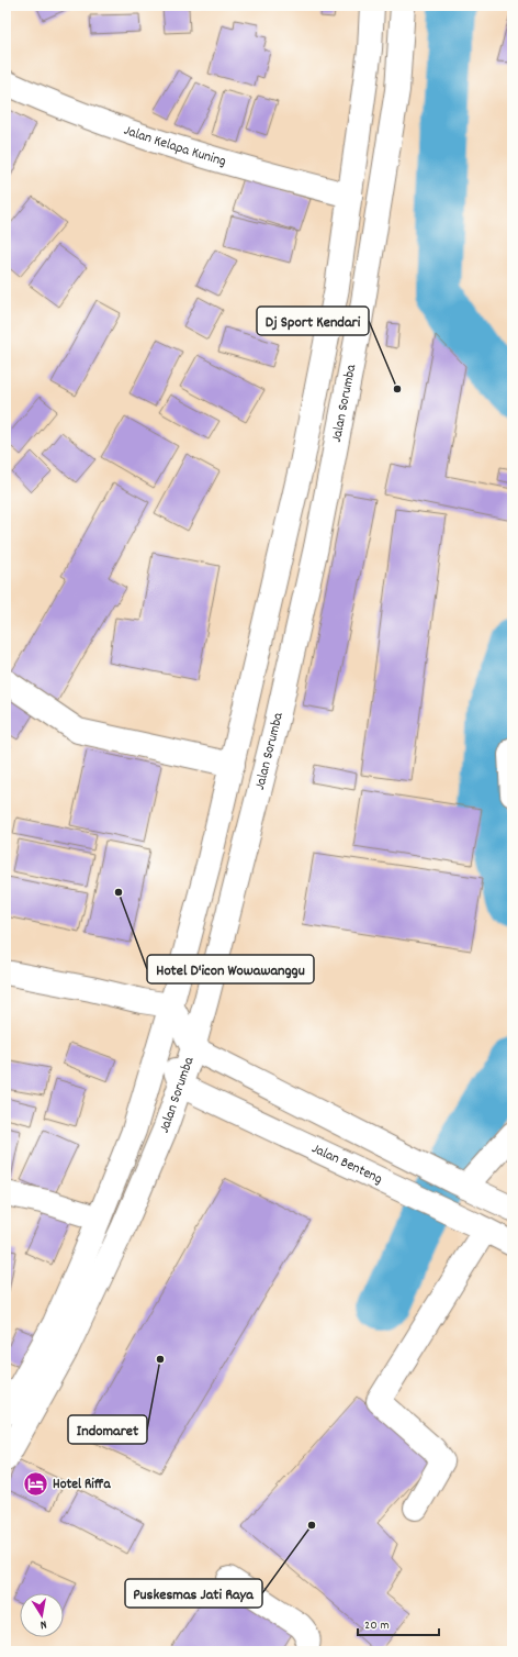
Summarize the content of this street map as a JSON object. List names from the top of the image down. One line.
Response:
{"streets":{"street":["Jalan Kelapa Kuning","Jalan Sorumba","Jalan Benteng"]},"crossings":[["Jalan Kelapa Kuning","Jalan Sorumba"],["Jalan Sorumba","Jalan Benteng"]],"places":{"other":["Dj Sport Kendari","Hotel D'icon Wowawanggu","Indomaret","Puskesmas Jati Raya"],"hotel":["Hotel Riffa"]},"scale_bar":"20 m","north":"bottom"}
